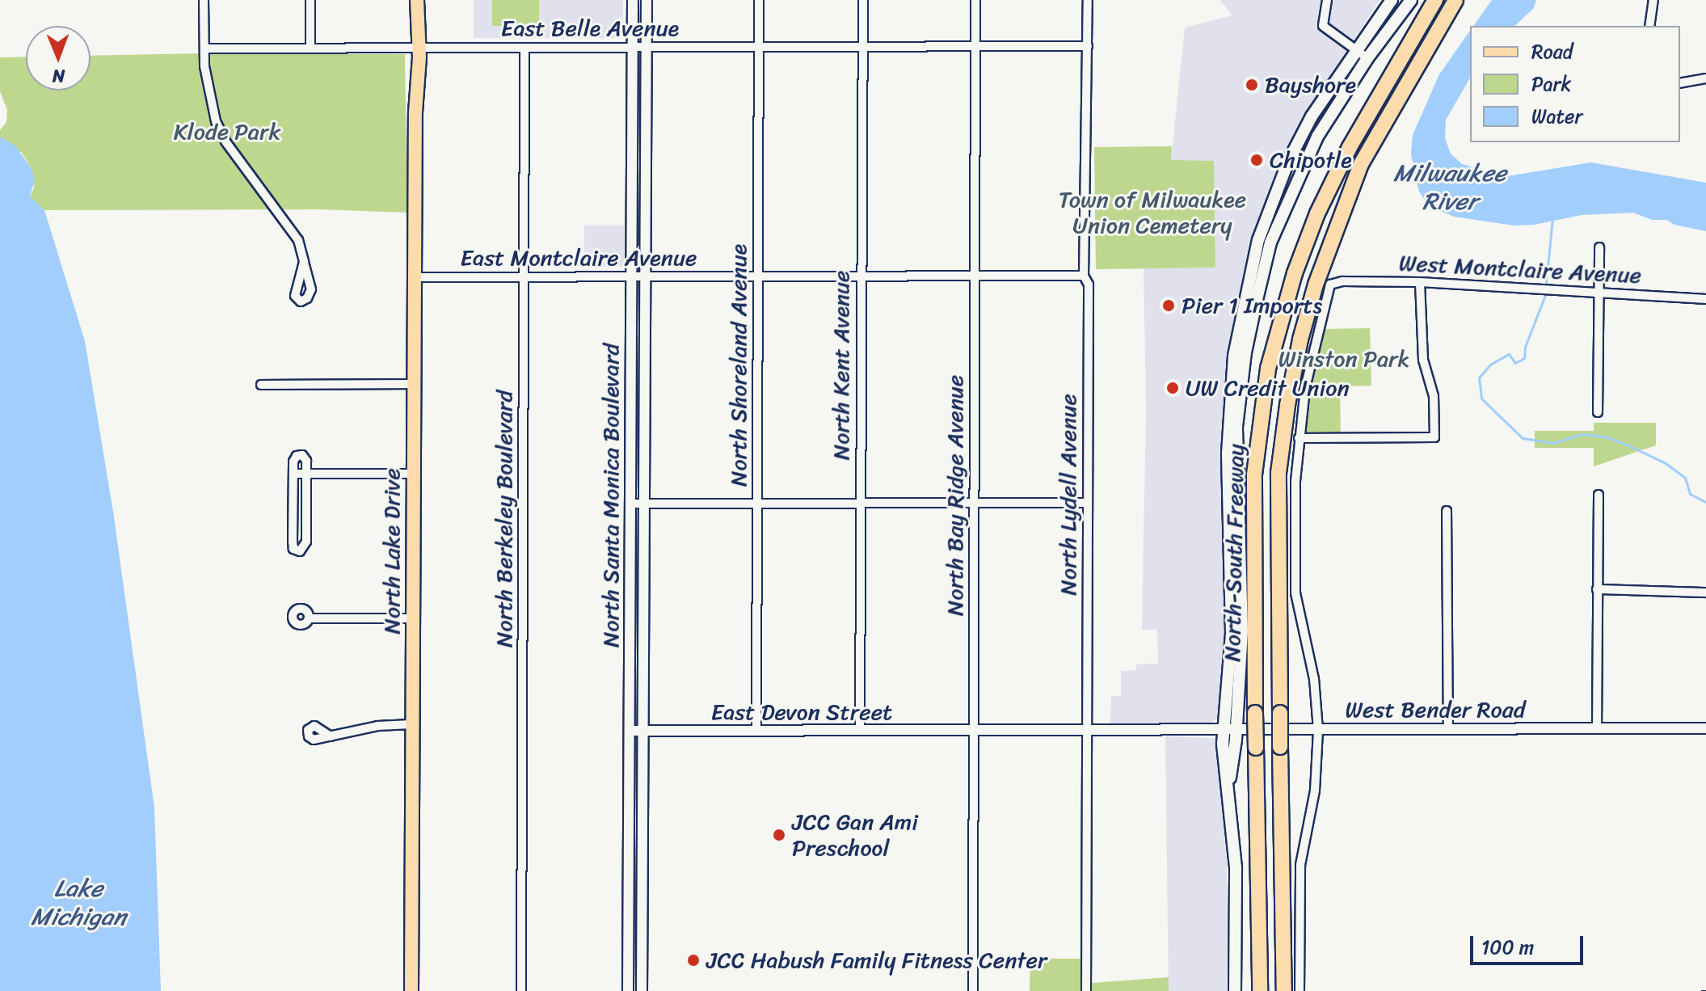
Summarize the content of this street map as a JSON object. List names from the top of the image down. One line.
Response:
{"streets":{"highway":["North-South Freeway"],"main road":["North Lake Drive"],"street":["East Belle Avenue","East Montclaire Avenue","West Montclaire Avenue","North Shoreland Avenue","North Kent Avenue","North Lydell Avenue","North Santa Monica Boulevard","North Bay Ridge Avenue","North Berkeley Boulevard","West Bender Road","East Devon Street"]},"crossings":[["East Belle Avenue","North Shoreland Avenue"],["East Belle Avenue","North Kent Avenue"],["East Belle Avenue","North Lydell Avenue"],["East Belle Avenue","North Santa Monica Boulevard"],["East Belle Avenue","North Bay Ridge Avenue"],["East Belle Avenue","North Berkeley Boulevard"],["East Belle Avenue","North Lake Drive"],["East Montclaire Avenue","North Shoreland Avenue"],["East Montclaire Avenue","North Kent Avenue"],["East Montclaire Avenue","North Santa Monica Boulevard"],["East Montclaire Avenue","North Bay Ridge Avenue"],["East Montclaire Avenue","North Berkeley Boulevard"],["East Montclaire Avenue","North Lake Drive"],["North Shoreland Avenue","East Devon Street"],["North Kent Avenue","East Devon Street"],["North Lydell Avenue","West Bender Road"],["North Lydell Avenue","East Devon Street"],["North Santa Monica Boulevard","East Devon Street"],["North Bay Ridge Avenue","East Devon Street"],["West Bender Road","East Devon Street"]],"water":["Milwaukee River","Lake Michigan"],"parks":["Klode Park","Town of Milwaukee Union Cemetery","Winston Park"],"places":["Bayshore","Chipotle","Pier 1 Imports","UW Credit Union","JCC Gan Ami Preschool","JCC Habush Family Fitness Center"],"legend":["Road","Park","Water"],"scale_bar":"100 m","north":"bottom"}
